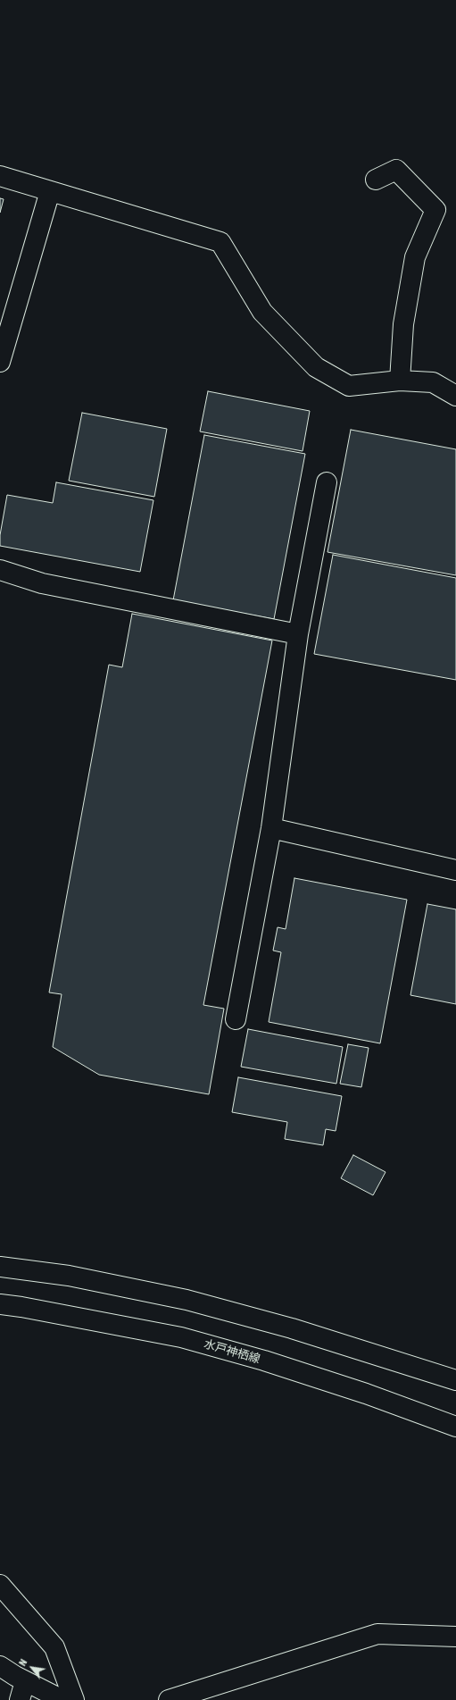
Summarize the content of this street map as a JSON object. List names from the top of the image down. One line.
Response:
{"streets":{"street":["水戸神栖線"]},"north":"top left"}
